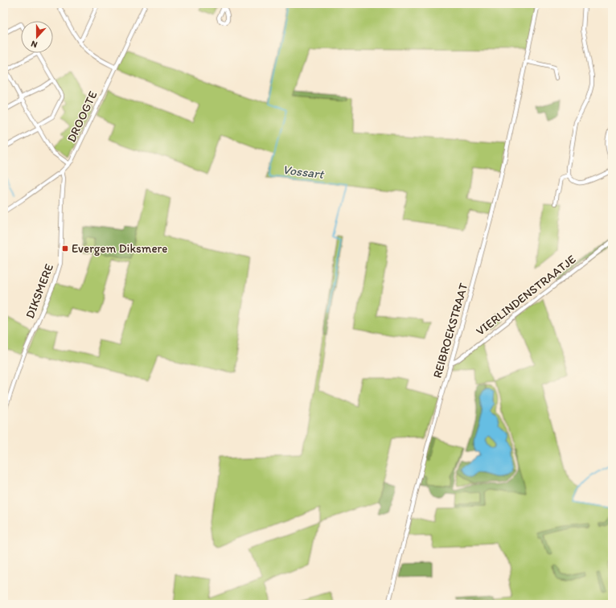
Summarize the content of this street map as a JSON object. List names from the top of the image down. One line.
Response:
{"streets":{"street":["DROOGTE","DIKSMERE","VIERLINDENSTRAATJE","REIBROEKSTRAAT"]},"crossings":[["DROOGTE","DIKSMERE"],["VIERLINDENSTRAATJE","REIBROEKSTRAAT"]],"water":["Vossart"],"places":{"transit":["Evergem Diksmere"]},"north":"bottom"}
